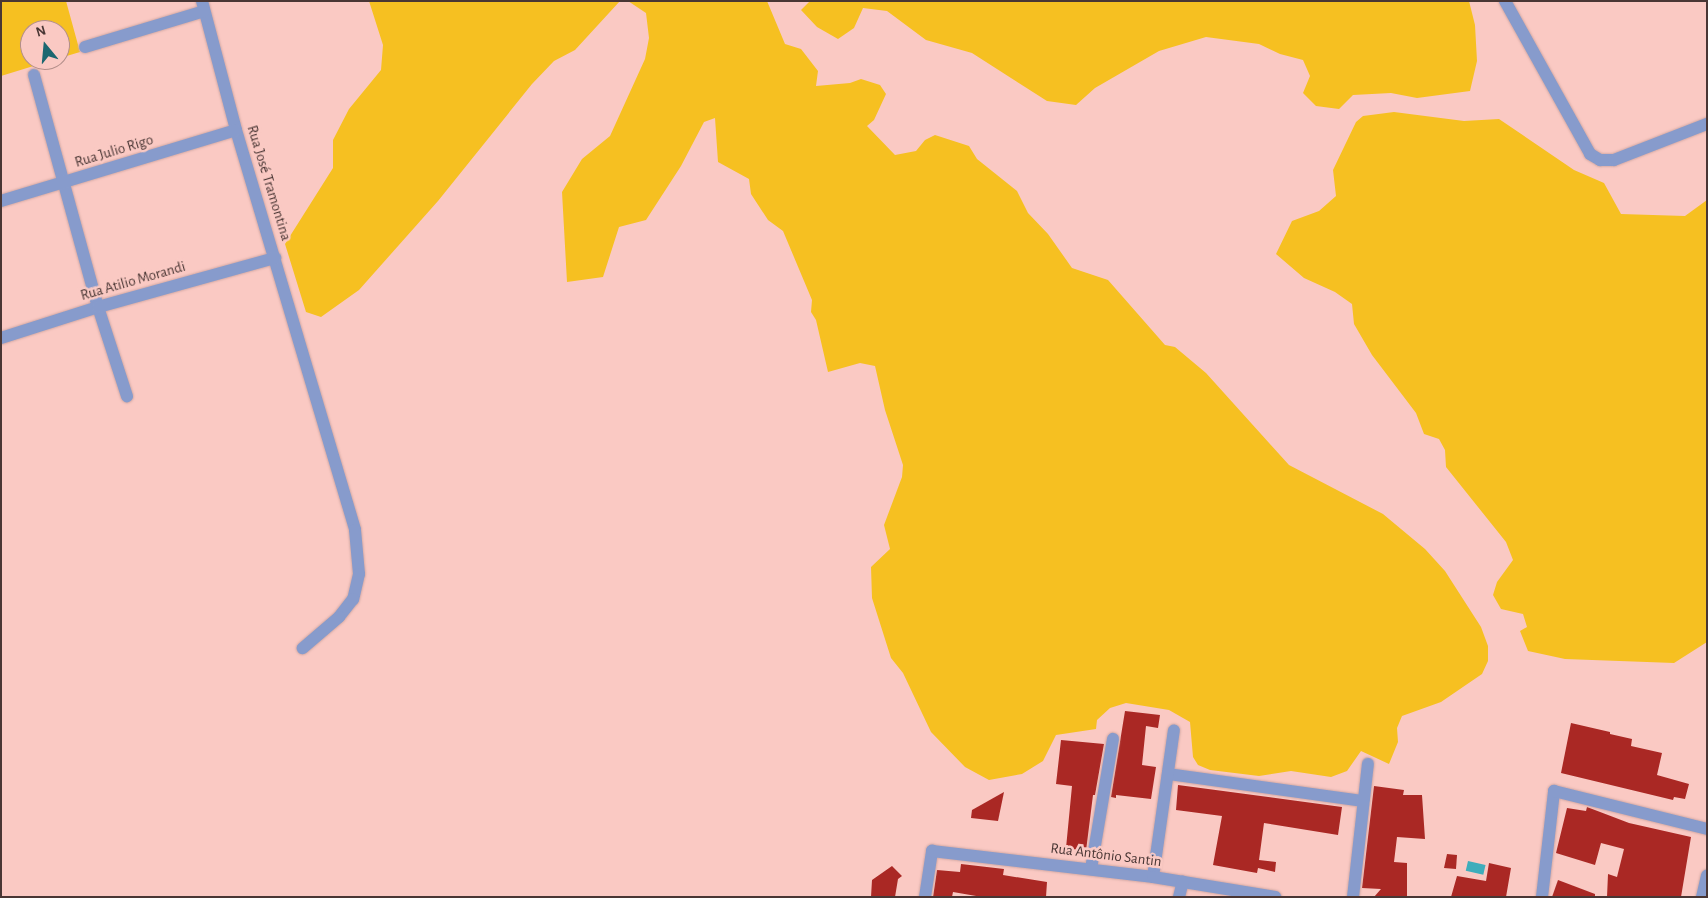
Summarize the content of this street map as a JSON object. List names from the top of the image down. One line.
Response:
{"streets":{"street":["Rua Julio Rigo","Rua José Tramontina","Rua Atilio Morandi","Rua Antônio Santin"]},"crossings":[["Rua Julio Rigo","Rua José Tramontina"],["Rua José Tramontina","Rua Atilio Morandi"]],"north":"top"}
